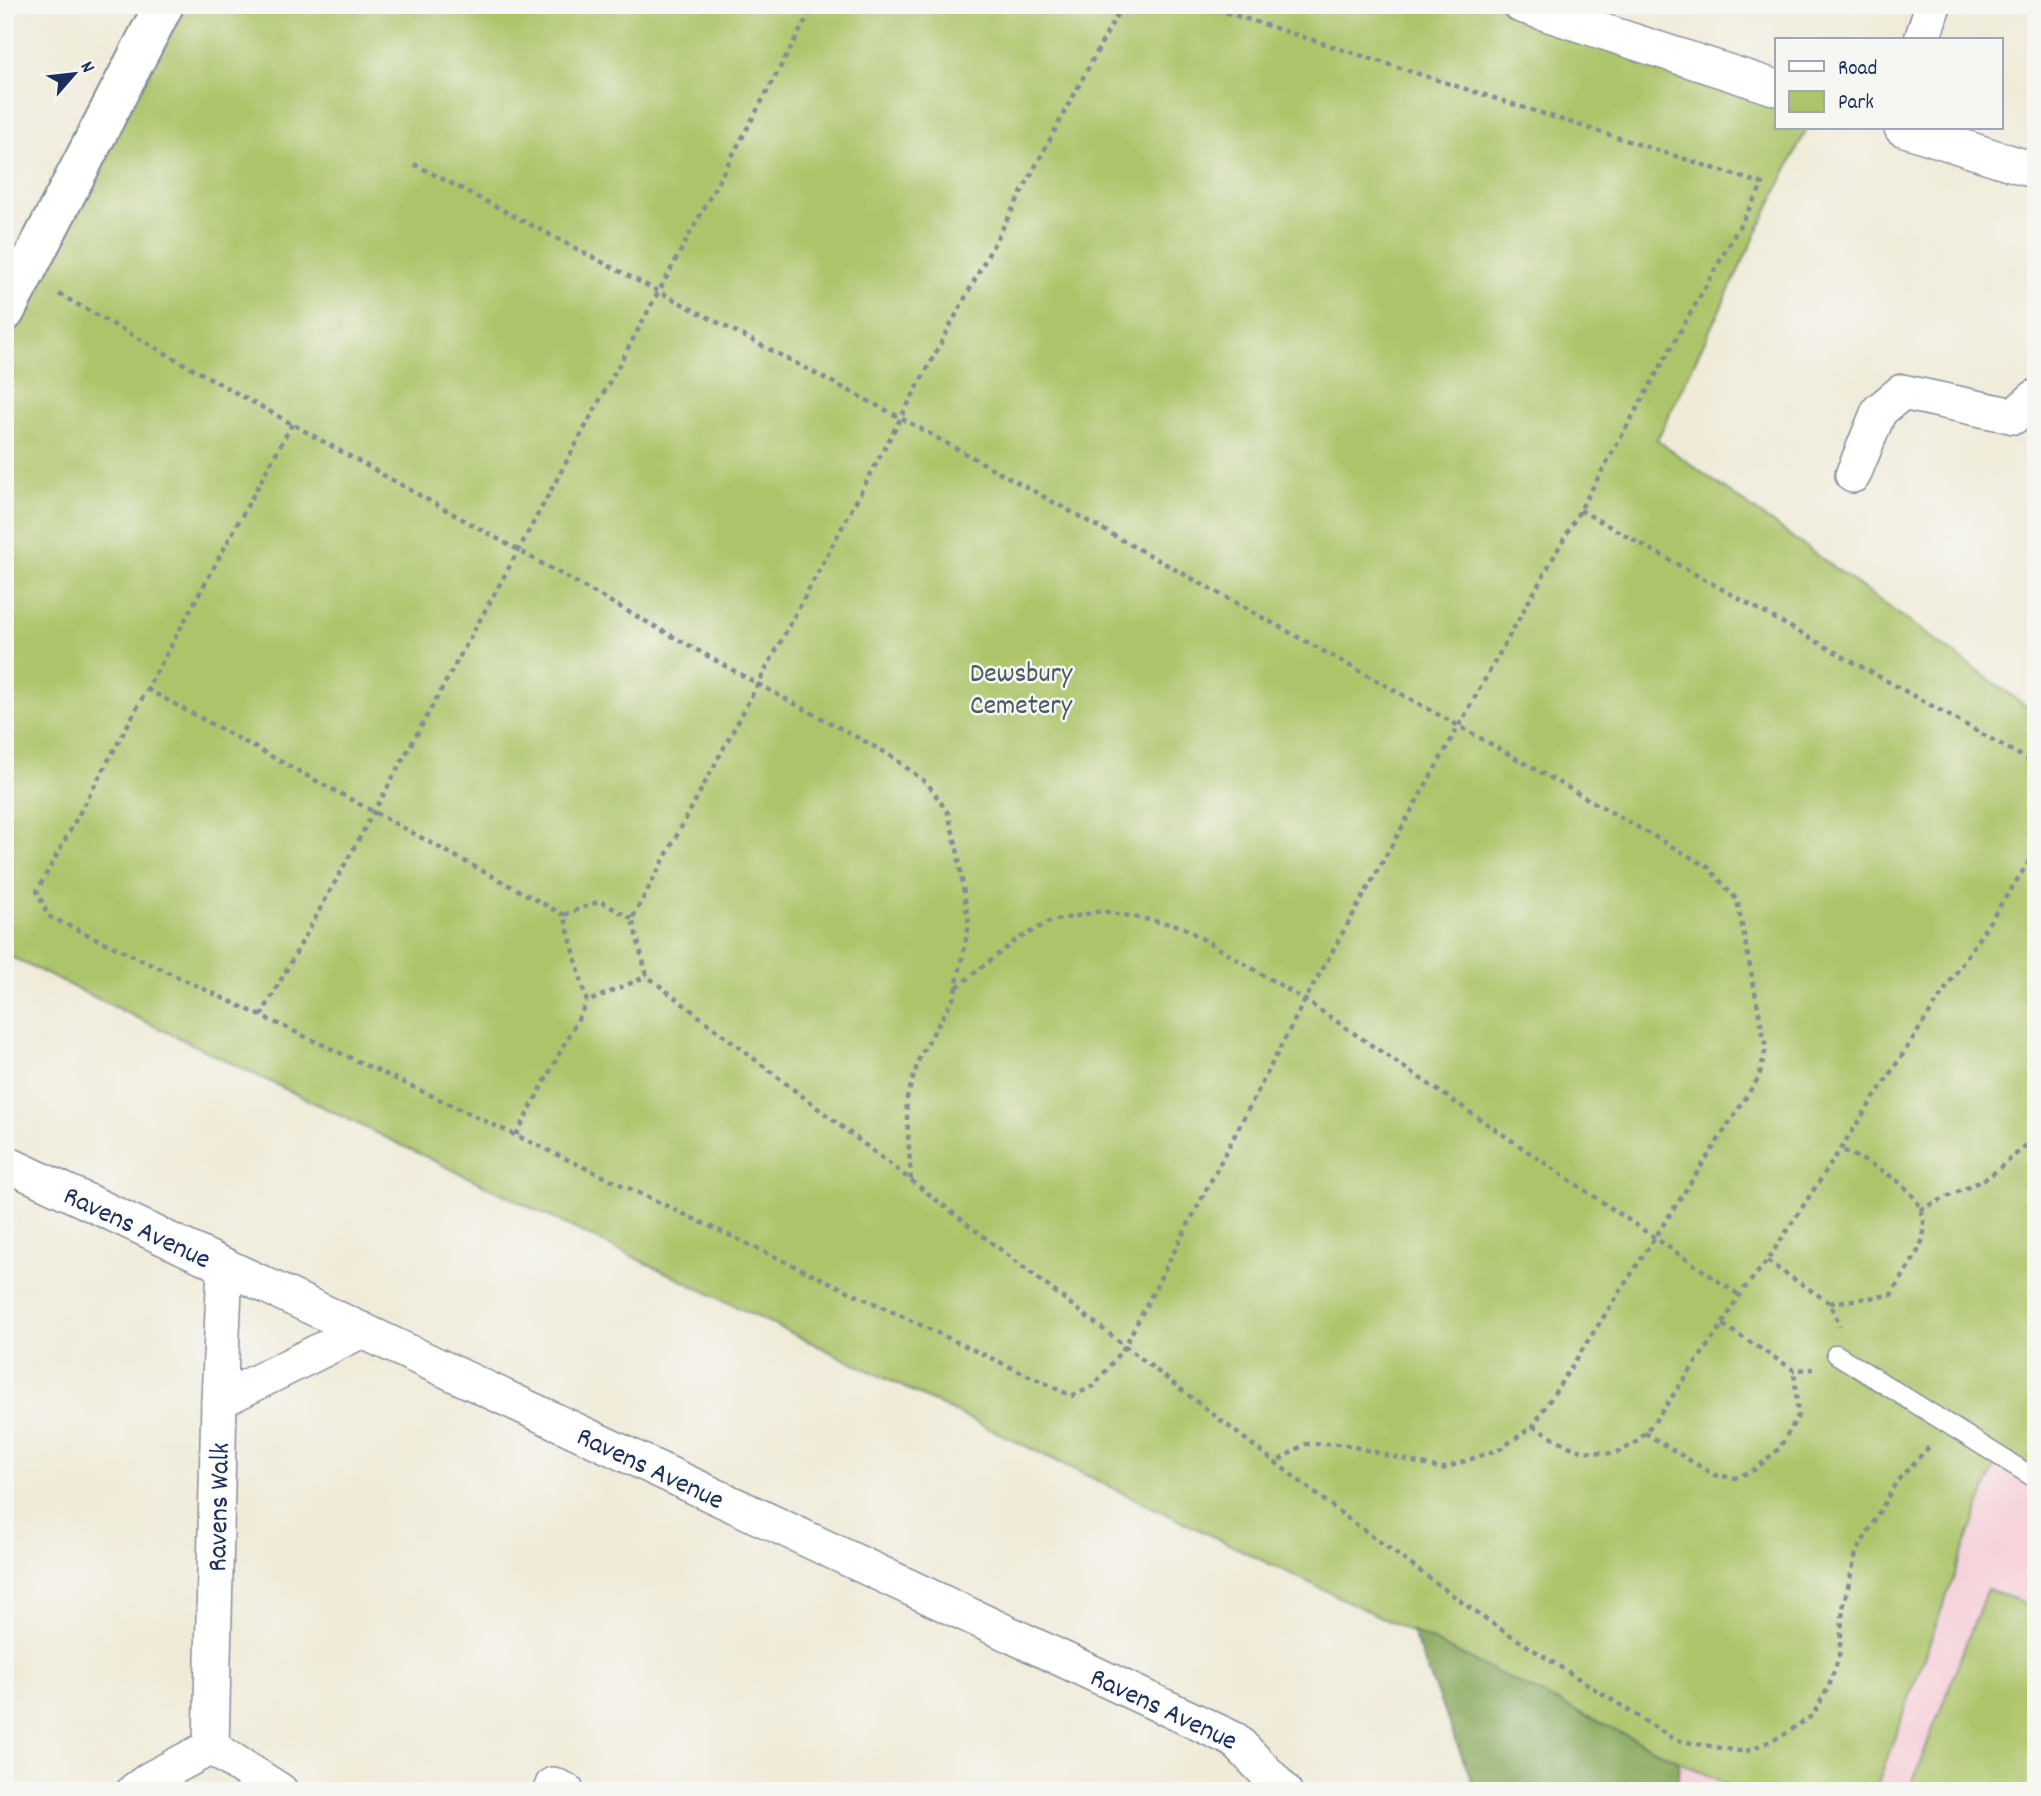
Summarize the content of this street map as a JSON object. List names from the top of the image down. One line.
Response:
{"streets":{"street":["Ravens Avenue","Ravens Walk"]},"crossings":[["Ravens Avenue","Ravens Walk"]],"parks":["Dewsbury Cemetery"],"legend":["Road","Park"],"north":"top right"}
